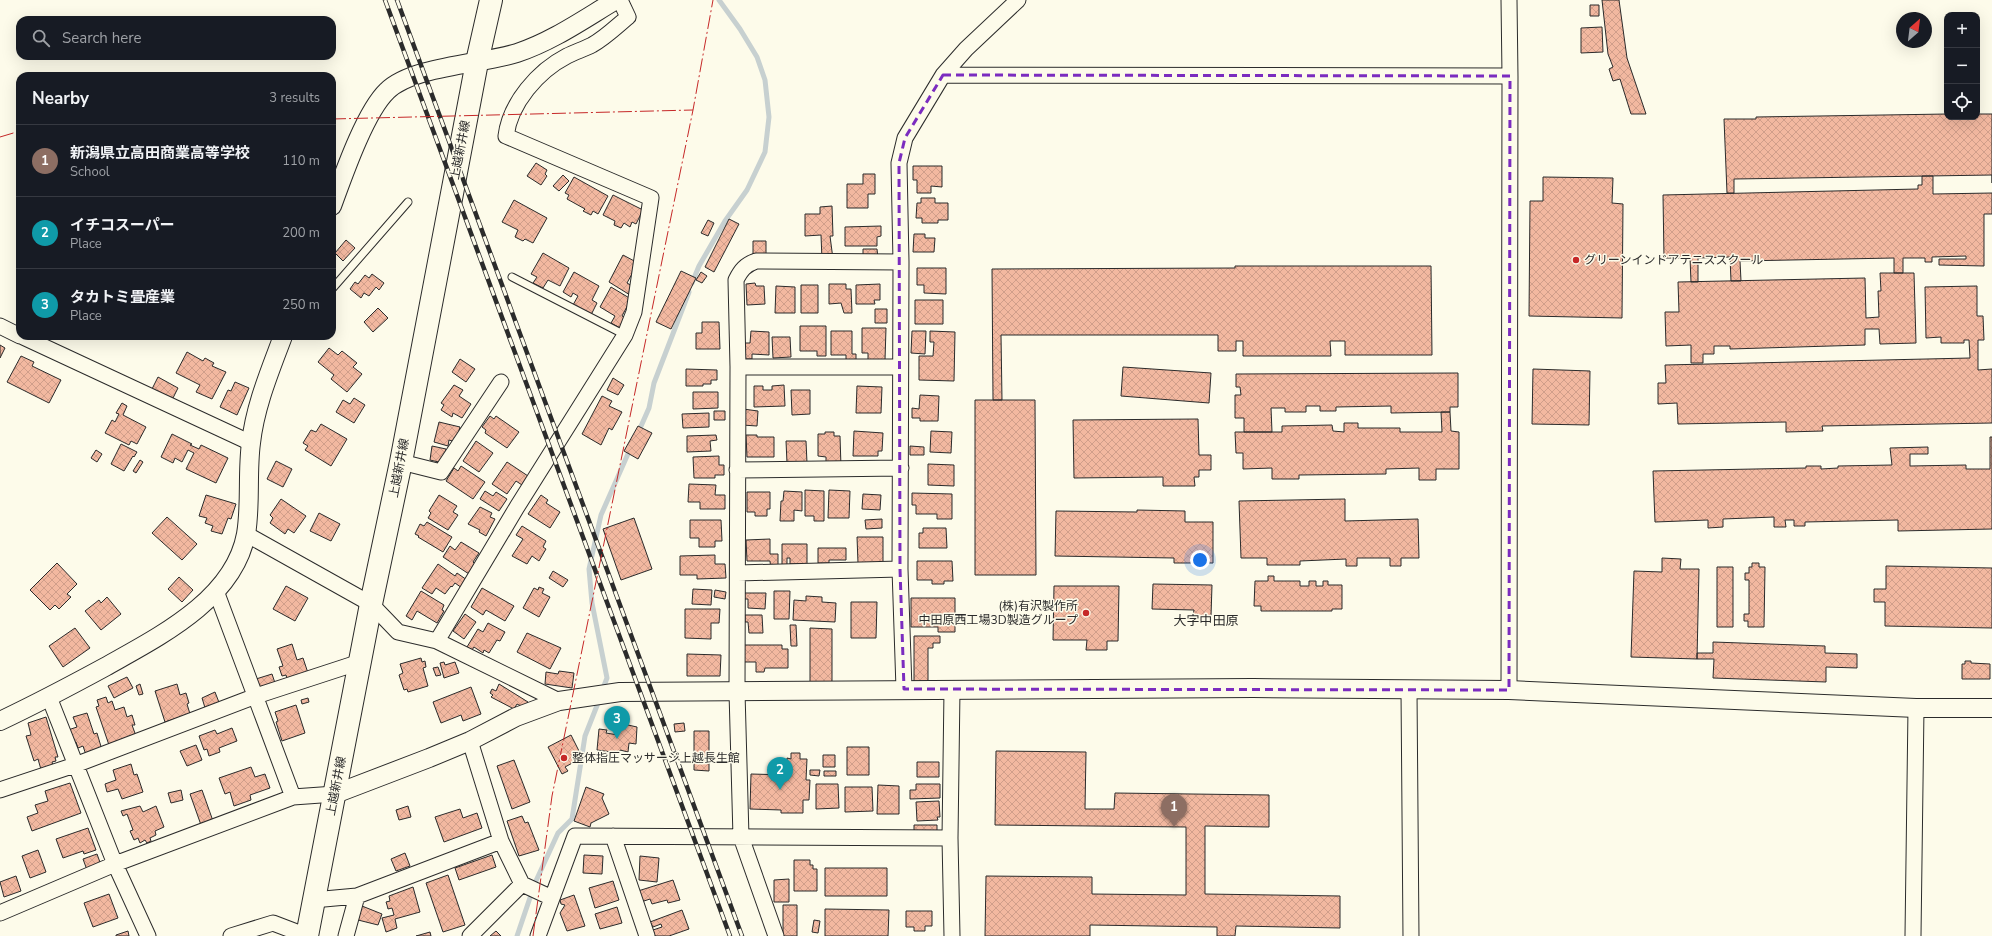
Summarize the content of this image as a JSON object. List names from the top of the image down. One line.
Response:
{"streets":{"main road":["上越新井線"]},"districts":["大字中田原"],"places":["グリーンインドアテニススクール","(株)有沢製作所 中田原西工場3D製造グループ","整体指圧マッサージ上越長生館"],"north":"top right","page":{"map_buttons":["+","−"],"search":"Search here","heading":["Nearby","3 results"],"list":[{"mark":"1","name":"新潟県立高田商業高等学校","note":"School","value":"110 m"},{"mark":"2","name":"イチコスーパー","note":"Place","value":"200 m"},{"mark":"3","name":"タカトミ畳産業","note":"Place","value":"250 m"}],"pins":["3","2","1"]}}
